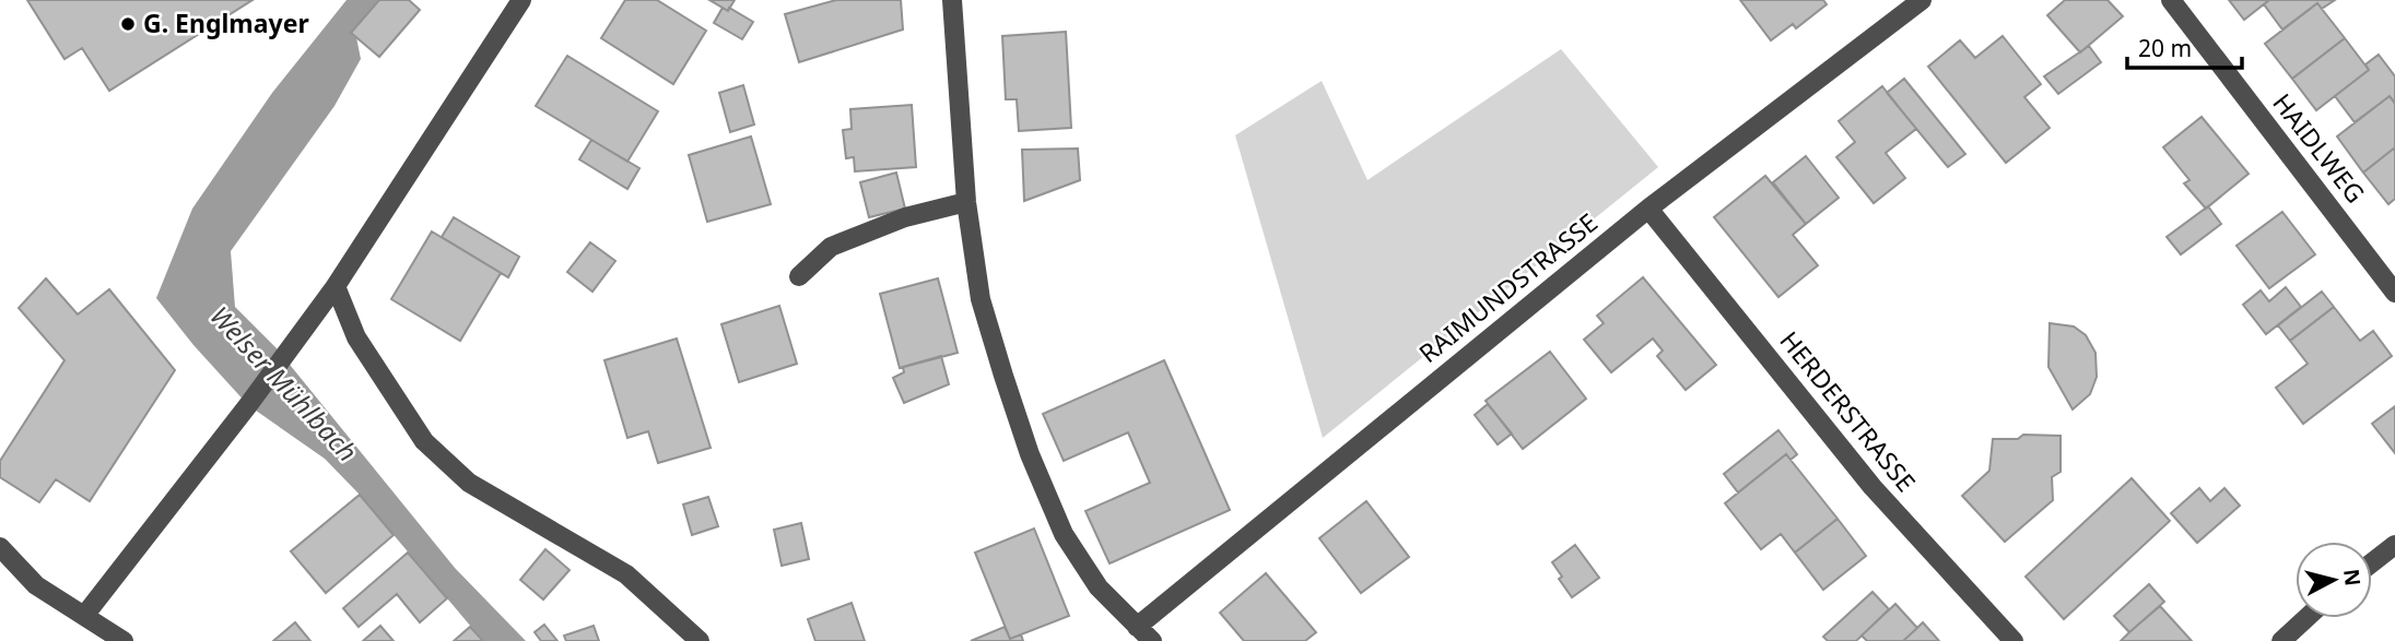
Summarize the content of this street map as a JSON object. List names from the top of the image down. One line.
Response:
{"streets":{"street":["HAIDLWEG","RAIMUNDSTRASSE","HERDERSTRASSE"]},"crossings":[["RAIMUNDSTRASSE","HERDERSTRASSE"]],"water":["Welser Mühlbach"],"places":["G. Englmayer"],"scale_bar":"20 m","north":"right"}
